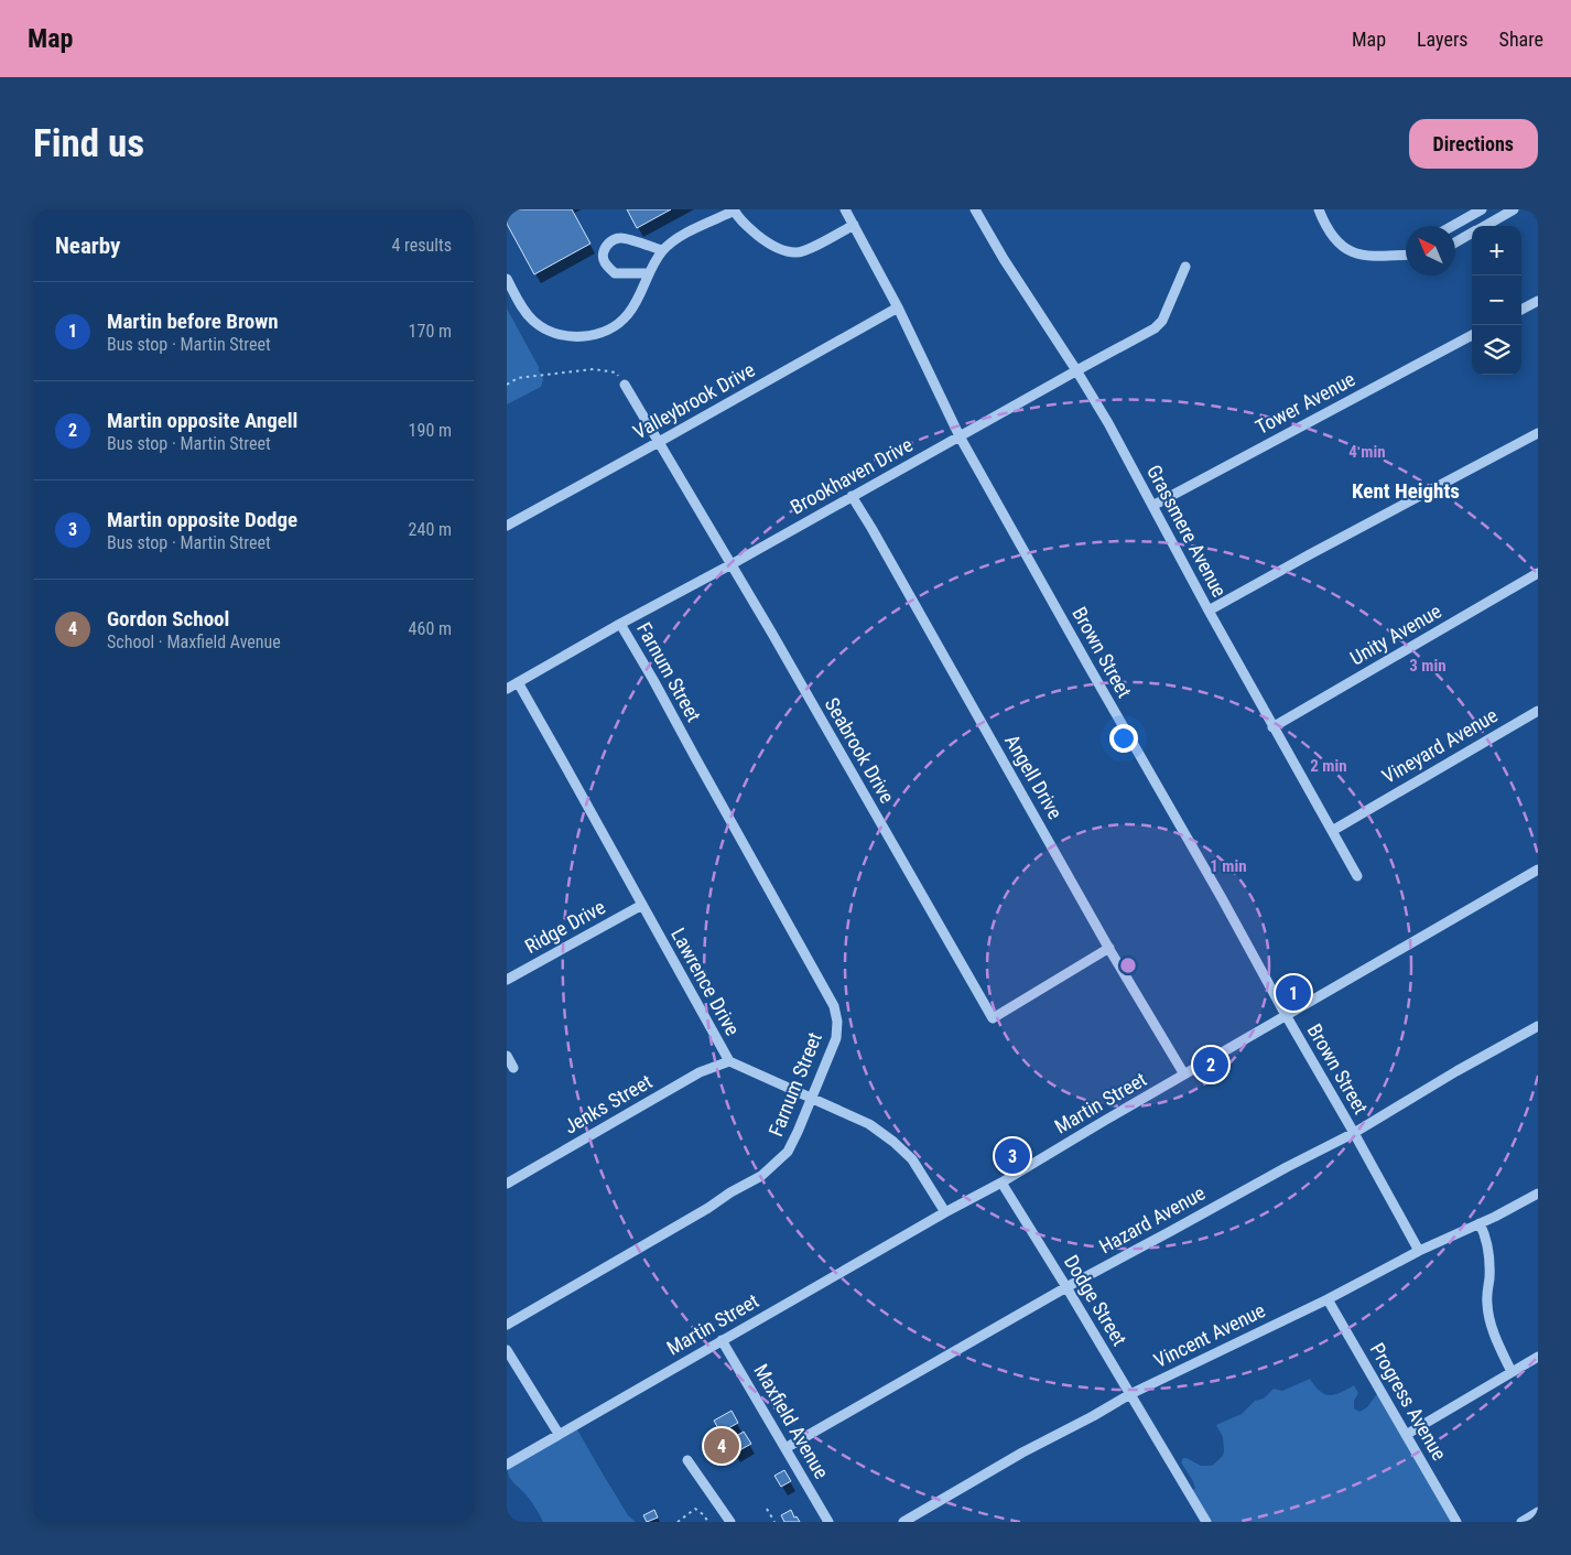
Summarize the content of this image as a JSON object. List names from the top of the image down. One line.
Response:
{"streets":{"street":["Valleybrook Drive","Tower Avenue","Brookhaven Drive","Grassmere Avenue","Unity Avenue","Brown Street","Farnum Street","Vineyard Avenue","Seabrook Drive","Angell Drive","Ridge Drive","Lawrence Drive","Martin Street","Jenks Street","Hazard Avenue","Dodge Street","Vincent Avenue","Progress Avenue","Maxfield Avenue"]},"crossings":[["Valleybrook Drive","Brown Street"],["Valleybrook Drive","Seabrook Drive"],["Tower Avenue","Grassmere Avenue"],["Brookhaven Drive","Grassmere Avenue"],["Brookhaven Drive","Brown Street"],["Brookhaven Drive","Farnum Street"],["Brookhaven Drive","Seabrook Drive"],["Brookhaven Drive","Angell Drive"],["Brookhaven Drive","Lawrence Drive"],["Grassmere Avenue","Unity Avenue"],["Grassmere Avenue","Vineyard Avenue"],["Brown Street","Martin Street"],["Brown Street","Hazard Avenue"],["Brown Street","Vincent Avenue"],["Farnum Street","Lawrence Drive"],["Seabrook Drive","Angell Drive"],["Angell Drive","Martin Street"],["Ridge Drive","Lawrence Drive"],["Lawrence Drive","Martin Street"],["Lawrence Drive","Jenks Street"],["Martin Street","Dodge Street"],["Martin Street","Maxfield Avenue"],["Hazard Avenue","Dodge Street"],["Hazard Avenue","Maxfield Avenue"],["Dodge Street","Vincent Avenue"],["Vincent Avenue","Progress Avenue"]],"districts":["Kent Heights"],"north":"top left","page":{"header":"Map","nav":["Map","Layers","Share"],"buttons":"Directions","title":"Find us","heading":["Nearby","4 results"],"map_buttons":["+","−"],"list":[{"mark":"1","name":"Martin before Brown","note":"Bus stop · Martin Street","value":"170 m"},{"mark":"2","name":"Martin opposite Angell","note":"Bus stop · Martin Street","value":"190 m"},{"mark":"3","name":"Martin opposite Dodge","note":"Bus stop · Martin Street","value":"240 m"},{"mark":"4","name":"Gordon School","note":"School · Maxfield Avenue","value":"460 m"}],"pins":["1","2","3","4"]},"rings":["4 min","3 min","2 min","1 min"]}
